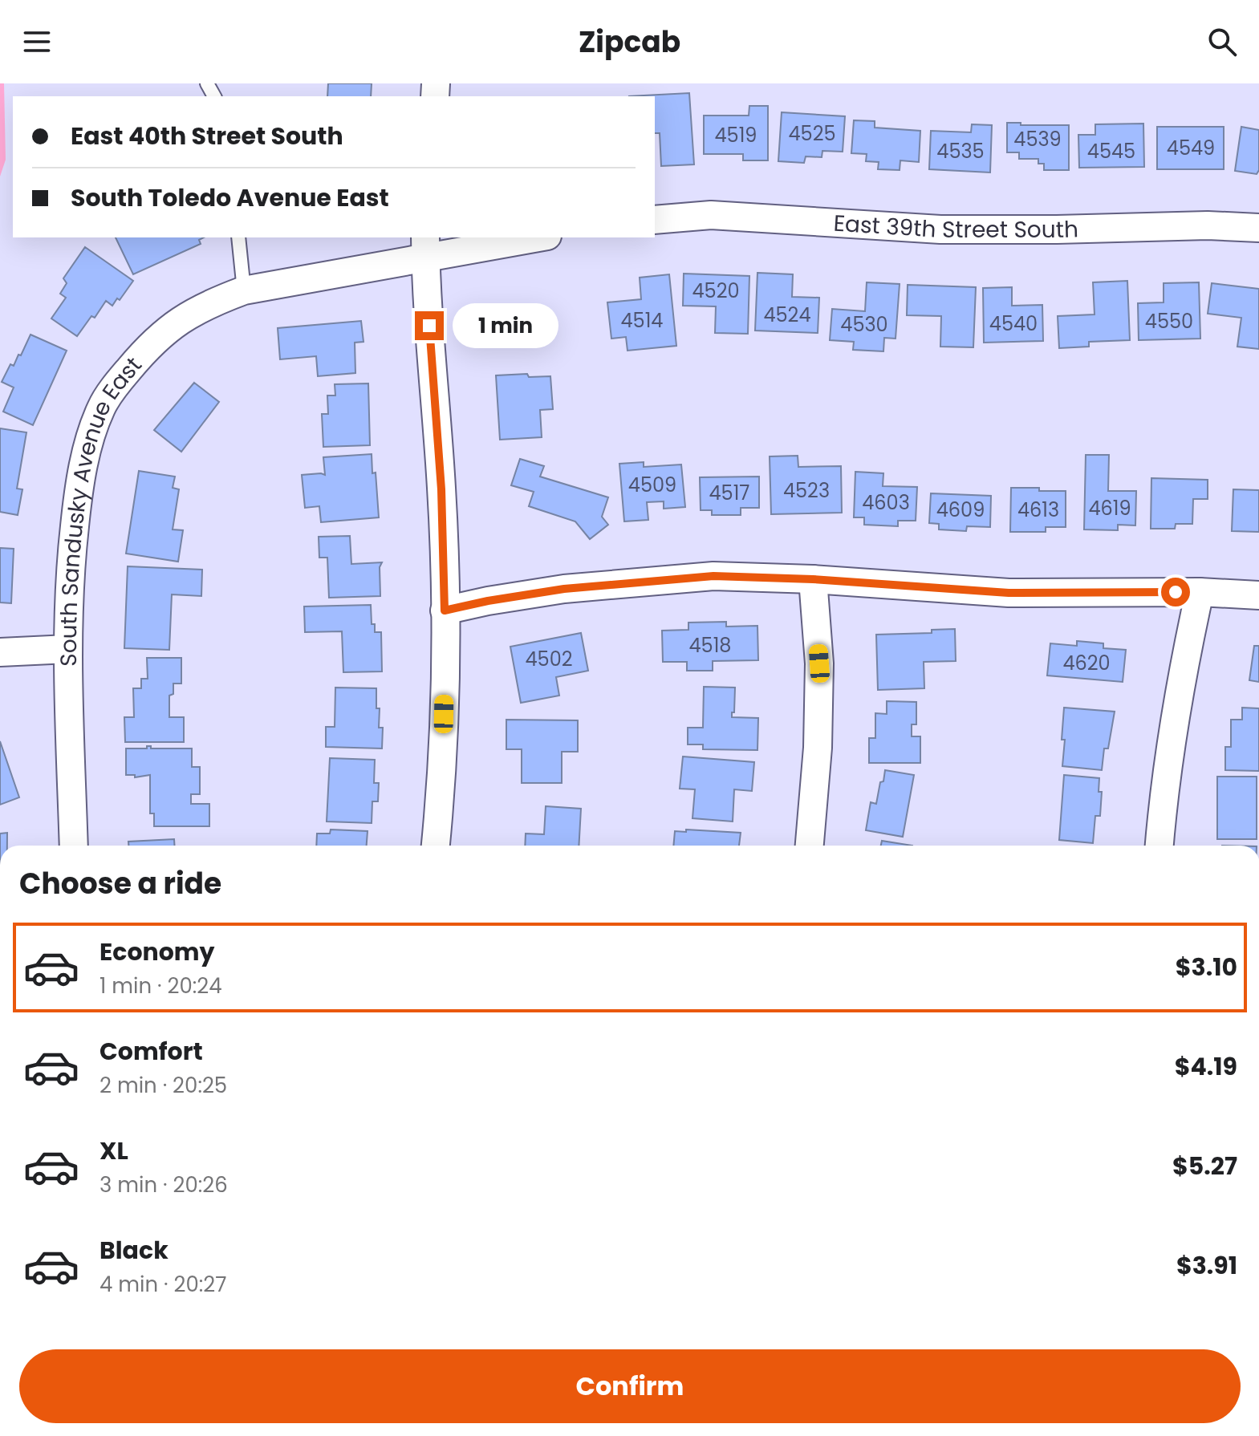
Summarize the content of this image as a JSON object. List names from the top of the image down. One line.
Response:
{"streets":{"street":["East 39th Street South","South Sandusky Avenue East"]},"house_numbers":["4525","4519","4539","4549","4535","4545","4520","4524","4514","4550","4540","4530","4509","4523","4517","4603","4619","4609","4613","4518","4502","4620"],"page":{"header":"Zipcab","banner":["East 40th Street South","South Toledo Avenue East"],"bubble":"1 min","heading":"Choose a ride","list":[{"name":"Economy","note":"1 min · 20:24","value":"$3.10"},{"name":"Comfort","note":"2 min · 20:25","value":"$4.19"},{"name":"XL","note":"3 min · 20:26","value":"$5.27"},{"name":"Black","note":"4 min · 20:27","value":"$3.91"}],"buttons":"Confirm"}}
